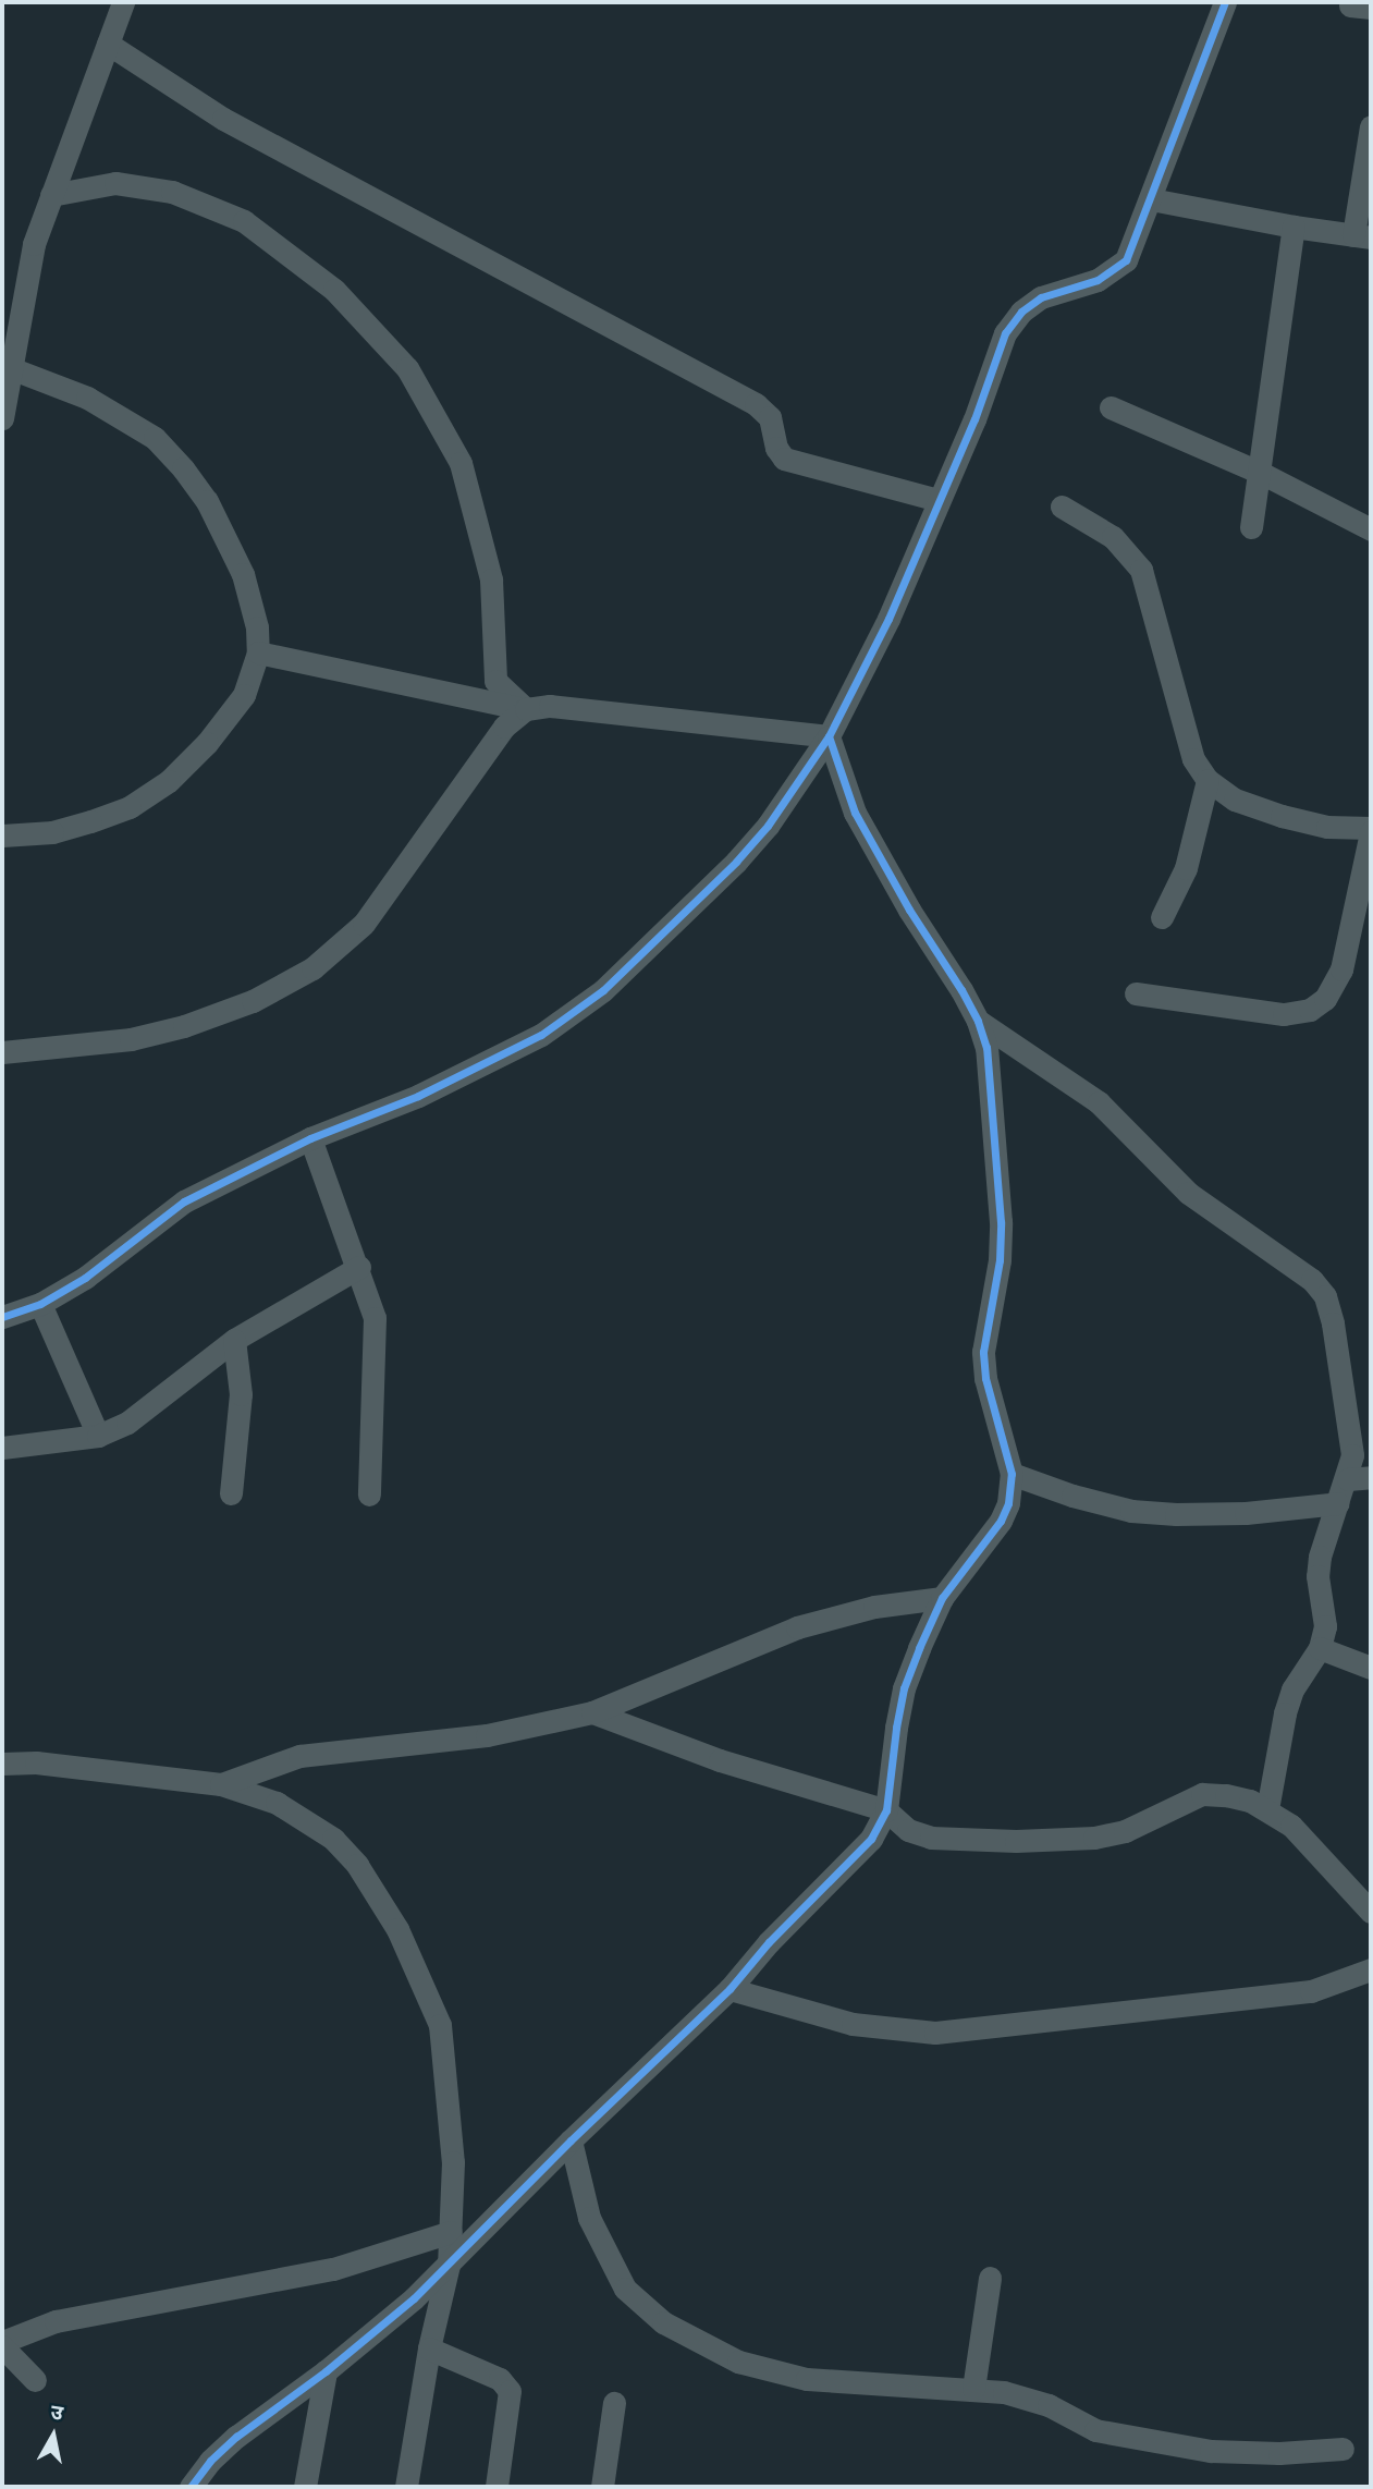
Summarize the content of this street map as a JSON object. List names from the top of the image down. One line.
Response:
{"north":"top"}
